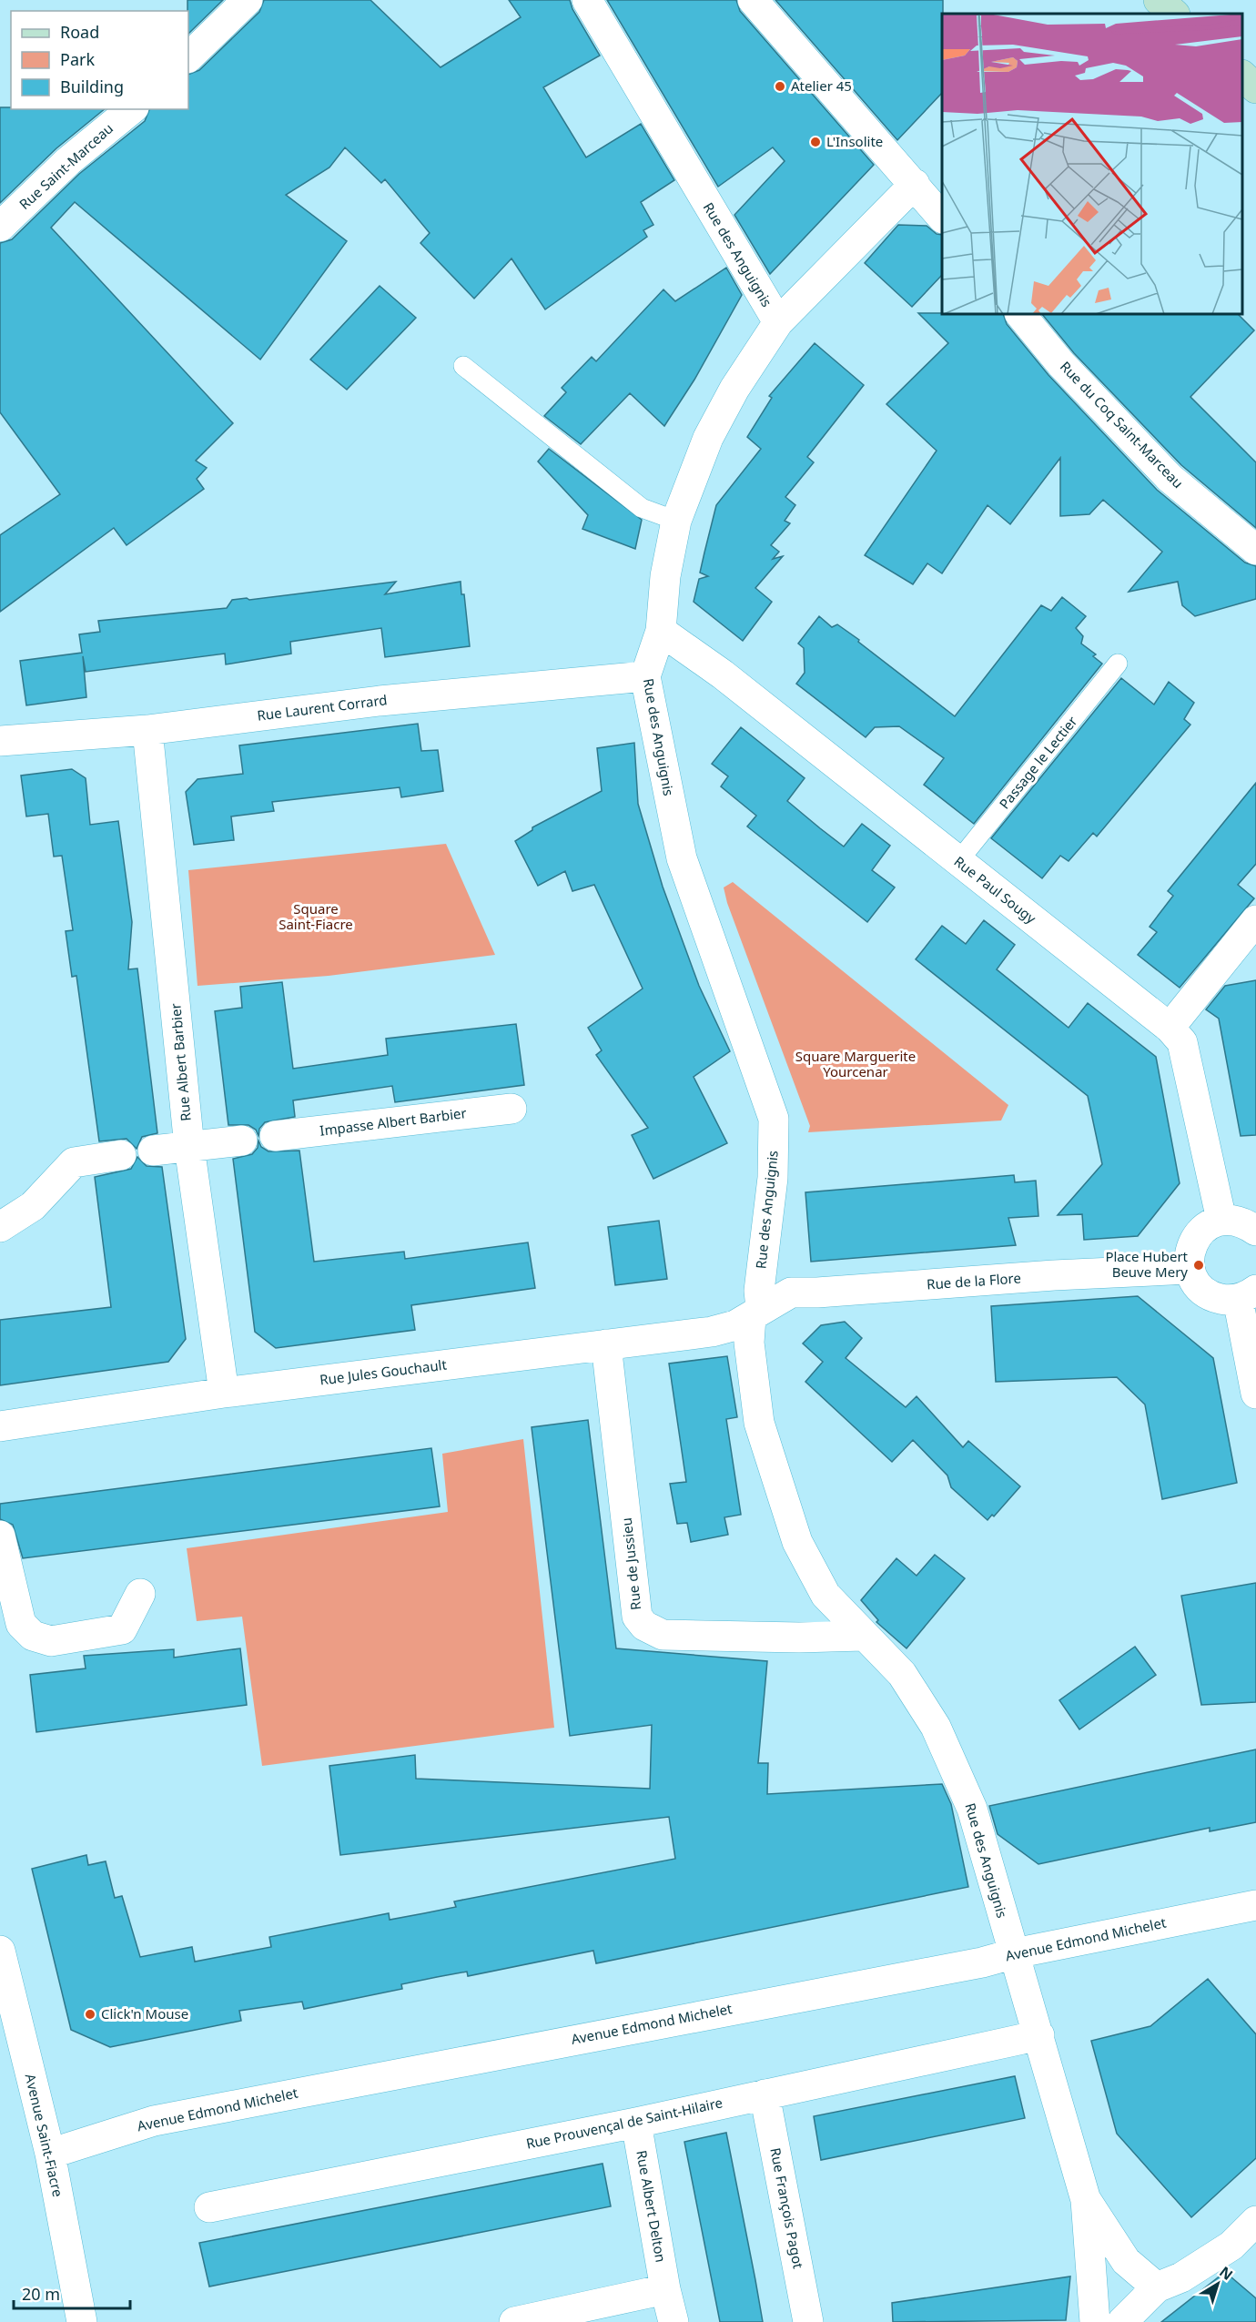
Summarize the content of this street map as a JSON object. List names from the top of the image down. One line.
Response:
{"streets":{"street":["Rue Saint-Marceau","Rue des Anguignis","Rue du Coq Saint-Marceau","Rue Laurent Corrard","Rue Paul Sougy","Rue Albert Barbier","Impasse Albert Barbier","Rue de la Flore","Rue Jules Gouchault","Rue de Jussieu","Avenue Edmond Michelet","Rue Prouvençal de Saint-Hilaire","Avenue Saint-Fiacre","Rue Albert Delton","Rue François Pagot"],"lane":["Passage le Lectier"]},"crossings":[["Rue des Anguignis","Rue Laurent Corrard"],["Rue des Anguignis","Rue Paul Sougy"],["Rue des Anguignis","Rue de la Flore"],["Rue des Anguignis","Rue Jules Gouchault"],["Rue des Anguignis","Rue de Jussieu"],["Rue des Anguignis","Avenue Edmond Michelet"],["Rue des Anguignis","Rue Prouvençal de Saint-Hilaire"],["Rue Laurent Corrard","Rue Albert Barbier"],["Passage le Lectier","Rue Paul Sougy"],["Rue Albert Barbier","Rue Jules Gouchault"],["Rue de la Flore","Rue Jules Gouchault"],["Rue Jules Gouchault","Rue de Jussieu"],["Avenue Edmond Michelet","Avenue Saint-Fiacre"],["Rue Prouvençal de Saint-Hilaire","Rue Albert Delton"],["Rue Prouvençal de Saint-Hilaire","Rue François Pagot"]],"parks":["Square Saint-Fiacre","Square Marguerite Yourcenar"],"places":["Atelier 45","L'Insolite","Place Hubert Beuve Mery","Click'n Mouse"],"legend":["Road","Park","Building"],"scale_bar":"20 m","north":"top right"}
